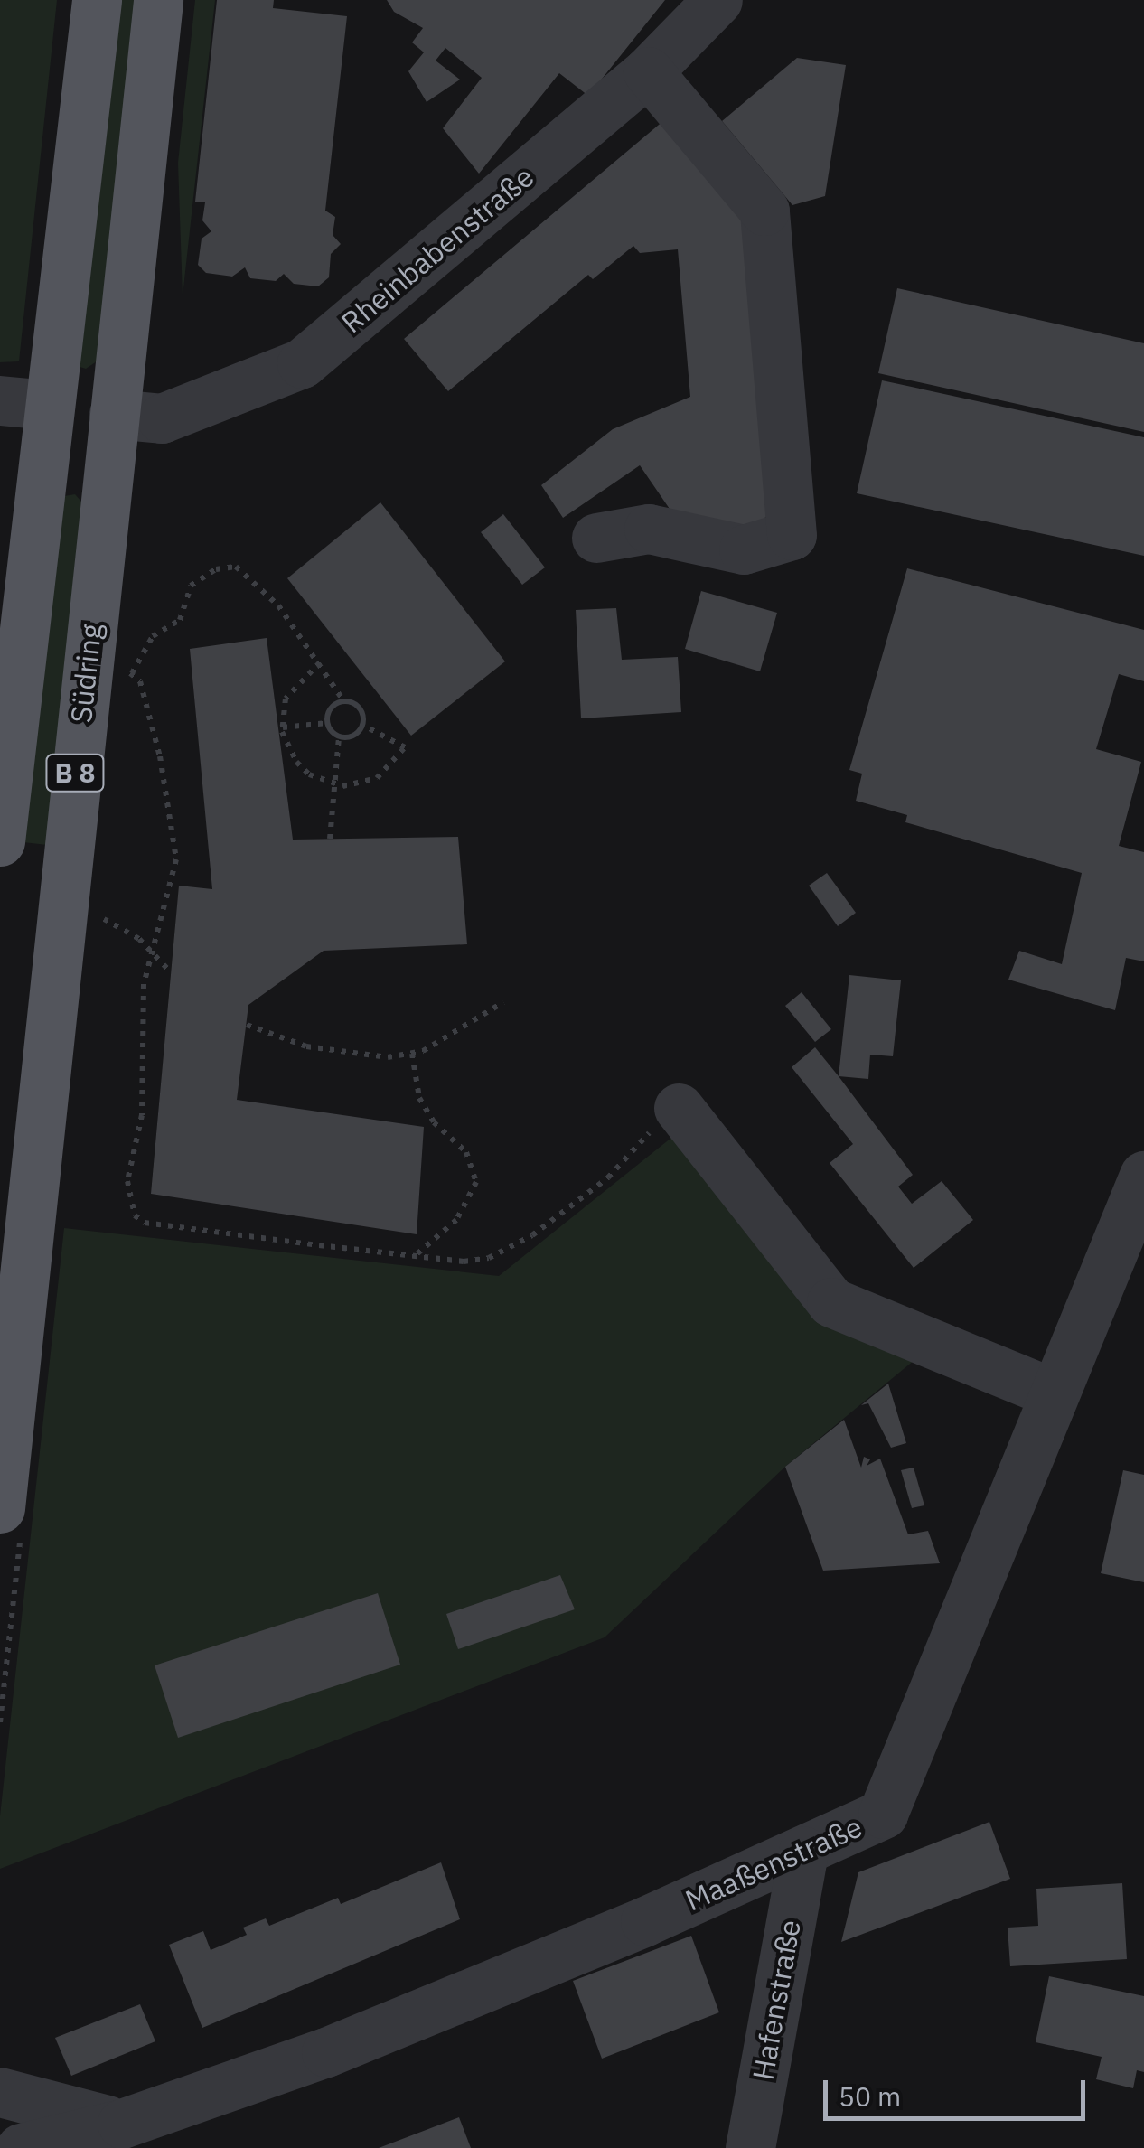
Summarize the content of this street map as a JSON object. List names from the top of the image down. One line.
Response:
{"streets":{"main road":["Südring","B 8"],"street":["Rheinbabenstraße","Maaßenstraße","Hafenstraße"]},"crossings":[["Rheinbabenstraße","Südring"],["Maaßenstraße","Hafenstraße"]],"scale_bar":"50 m"}
